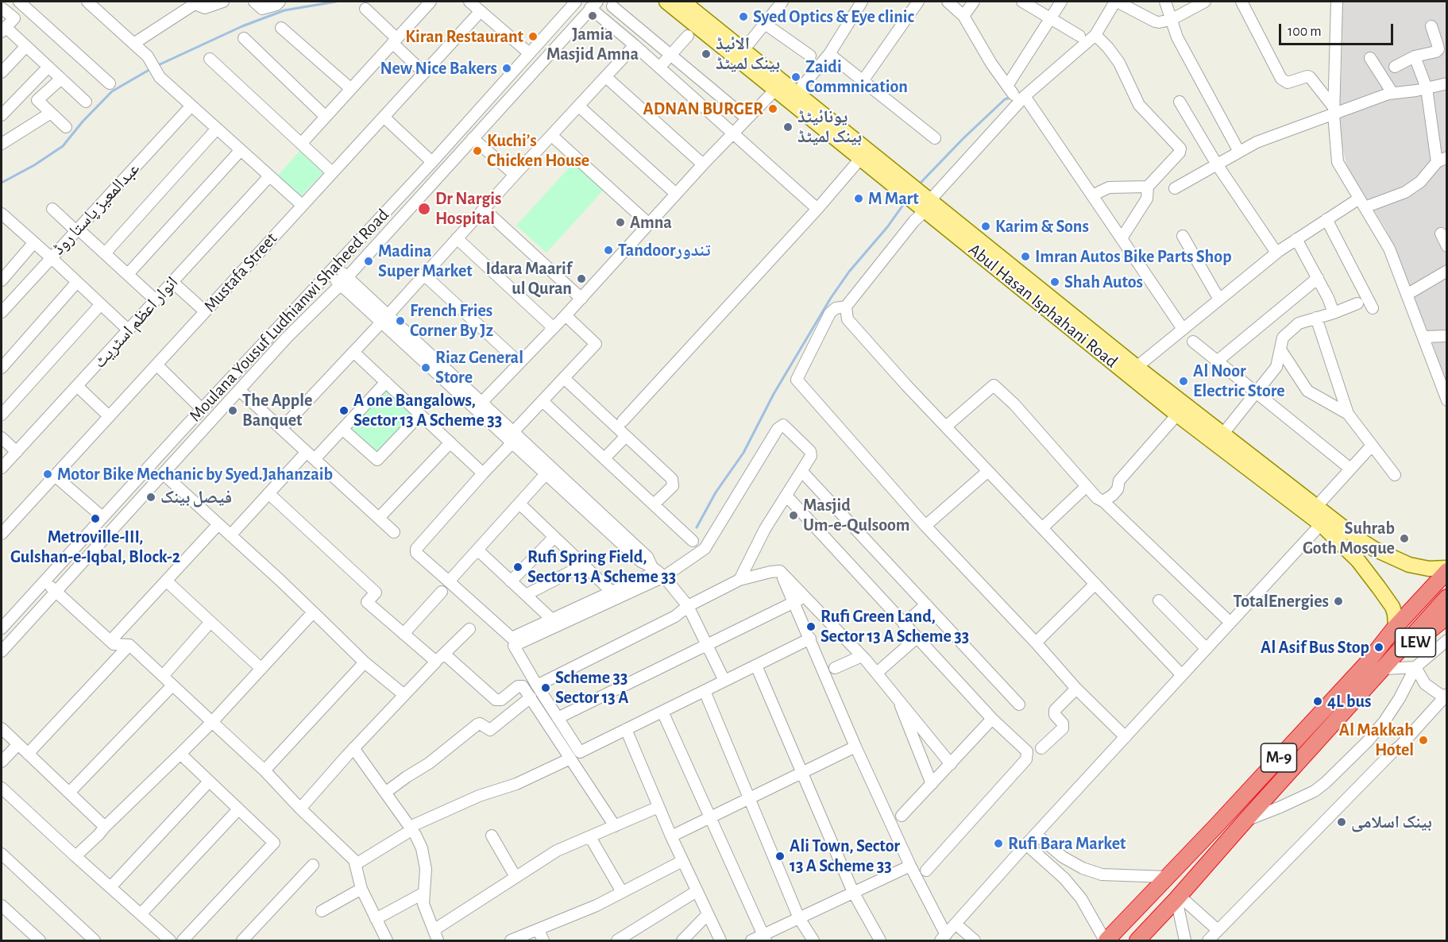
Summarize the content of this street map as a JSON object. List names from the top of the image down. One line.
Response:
{"streets":{"highway":["LEW","M-9"],"main road":["Abul Hasan Isphahani Road"],"street":["عبدالمعیز پاستا روڈ","Mustafa Street","Moulana Yousuf Ludhianwi Shaheed Road","انوار اعظم اسٹریٹ"]},"crossings":[["Abul Hasan Isphahani Road","M-9"],["LEW","M-9"]],"places":["Jamia Masjid Amna","Syed Optics & Eye clinic","Kiran Restaurant","الائیڈ بینک لمیٹڈ","New Nice Bakers","Zaidi Commnication","ADNAN BURGER","یونائیٹڈ بینک لمیٹڈ","Kuchi’s Chicken House","M Mart","Dr Nargis Hospital","Amna","Karim & Sons","Tandoorتندور","Imran Autos Bike Parts Shop","Madina Super Market","Idara Maarif ul Quran","Shah Autos","French Fries Corner By Jz","Riaz General Store","Al Noor Electric Store","The Apple Banquet","A one Bangalows, Sector 13 A Scheme 33","Motor Bike Mechanic by Syed.Jahanzaib","فیصل بینک","Masjid Um-e-Qulsoom","Metroville-III, Gulshan-e-Iqbal, Block-2","Suhrab Goth Mosque","Rufi Spring Field, Sector 13 A Scheme 33","TotalEnergies","Rufi Green Land, Sector 13 A Scheme 33","Al Asif Bus Stop","Scheme 33 Sector 13 A","4L bus","Al Makkah Hotel","بینک اسلامی","Rufi Bara Market","Ali Town, Sector 13 A Scheme 33"],"scale_bar":"100 m"}
